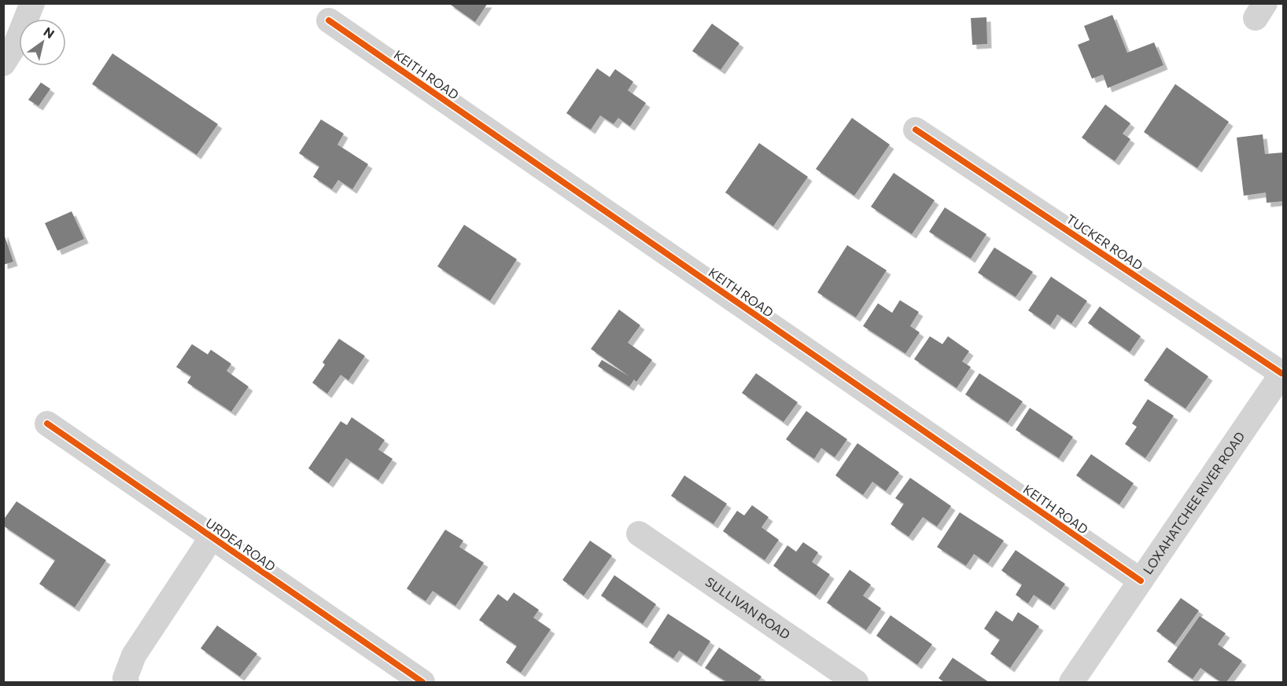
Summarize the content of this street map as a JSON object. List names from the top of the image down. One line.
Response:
{"streets":{"street":["KEITH ROAD","TUCKER ROAD","LOXAHATCHEE RIVER ROAD","URDEA ROAD","SULLIVAN ROAD"]},"crossings":[["KEITH ROAD","LOXAHATCHEE RIVER ROAD"],["TUCKER ROAD","LOXAHATCHEE RIVER ROAD"]],"north":"top right"}
